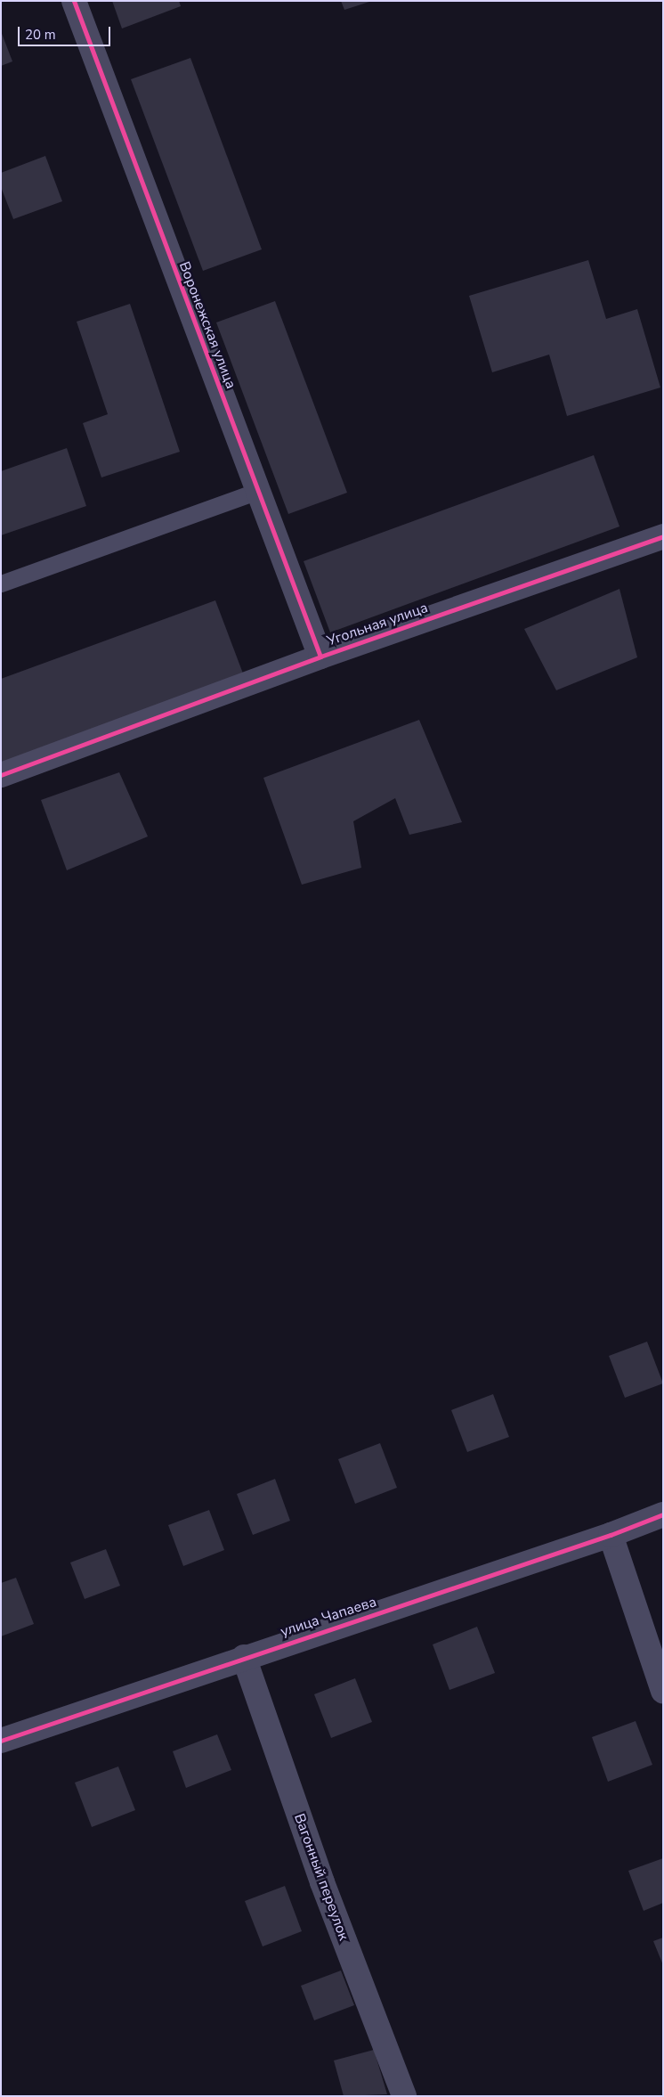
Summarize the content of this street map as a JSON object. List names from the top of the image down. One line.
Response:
{"streets":{"street":["Воронежская улица","Угольная улица","улица Чапаева","Вагонный переулок"]},"crossings":[["Воронежская улица","Угольная улица"],["улица Чапаева","Вагонный переулок"]],"scale_bar":"20 m"}
